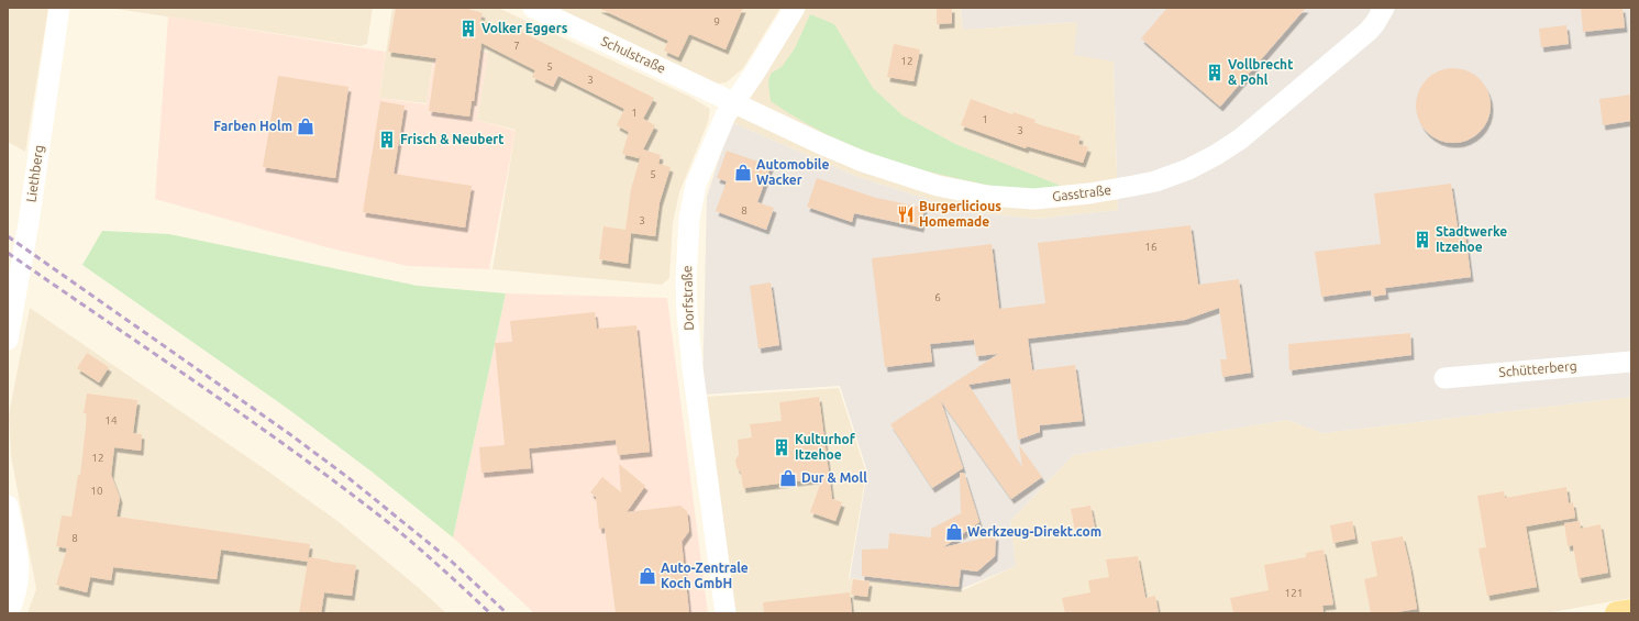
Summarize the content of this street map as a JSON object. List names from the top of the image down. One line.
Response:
{"streets":{"street":["Schulstraße","Liethberg","Gasstraße","Dorfstraße","Schütterberg"]},"crossings":[["Schulstraße","Gasstraße"],["Schulstraße","Dorfstraße"],["Gasstraße","Dorfstraße"]],"places":{"building":["Volker Eggers","Vollbrecht & Pohl","Frisch & Neubert","Stadtwerke Itzehoe","Kulturhof Itzehoe"],"shop":["Farben Holm","Automobile Wacker","Dur & Moll","Werkzeug-Direkt.com","Auto-Zentrale Koch GmbH"],"restaurant":["Burgerlicious Homemade"]},"house_numbers":["9","7","12","5","3","1","1","3","5","8","3","16","6","14","12","10","8","121"]}
